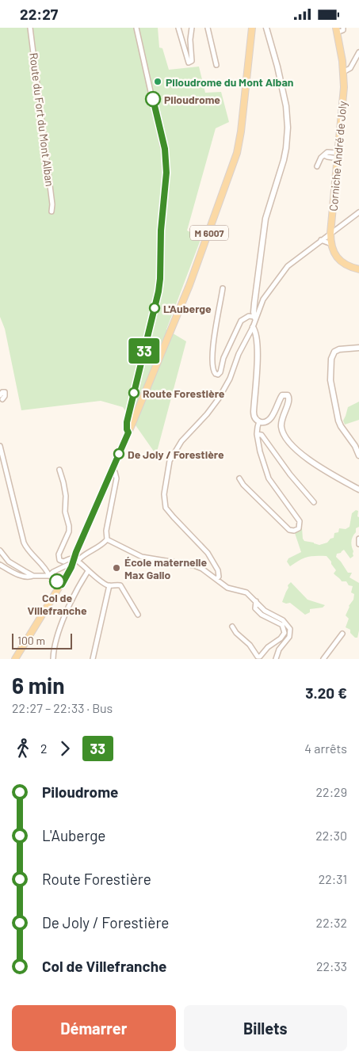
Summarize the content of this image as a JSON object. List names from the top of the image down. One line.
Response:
{"streets":{"main road":["Corniche André de Joly","M 6007"],"street":["Route du Fort du Mont Alban"]},"places":["Piloudrome du Mont Alban","Piloudrome","L'Auberge","Route Forestière","De Joly / Forestière","École maternelle Max Gallo","Col de Villefranche"],"lines":["bus line 33"],"scale_bar":"100 m","page":{"status":"22:27","on_map":"33","scale":"100 m","heading":["6 min","22:27 – 22:33 · Bus","3.20 €"],"legs":["2","33","4 arrêts"],"list":[{"name":"Piloudrome","value":"22:29"},{"name":"L'Auberge","value":"22:30"},{"name":"Route Forestière","value":"22:31"},{"name":"De Joly / Forestière","value":"22:32"},{"name":"Col de Villefranche","value":"22:33"}],"buttons":["Démarrer","Billets"]}}
